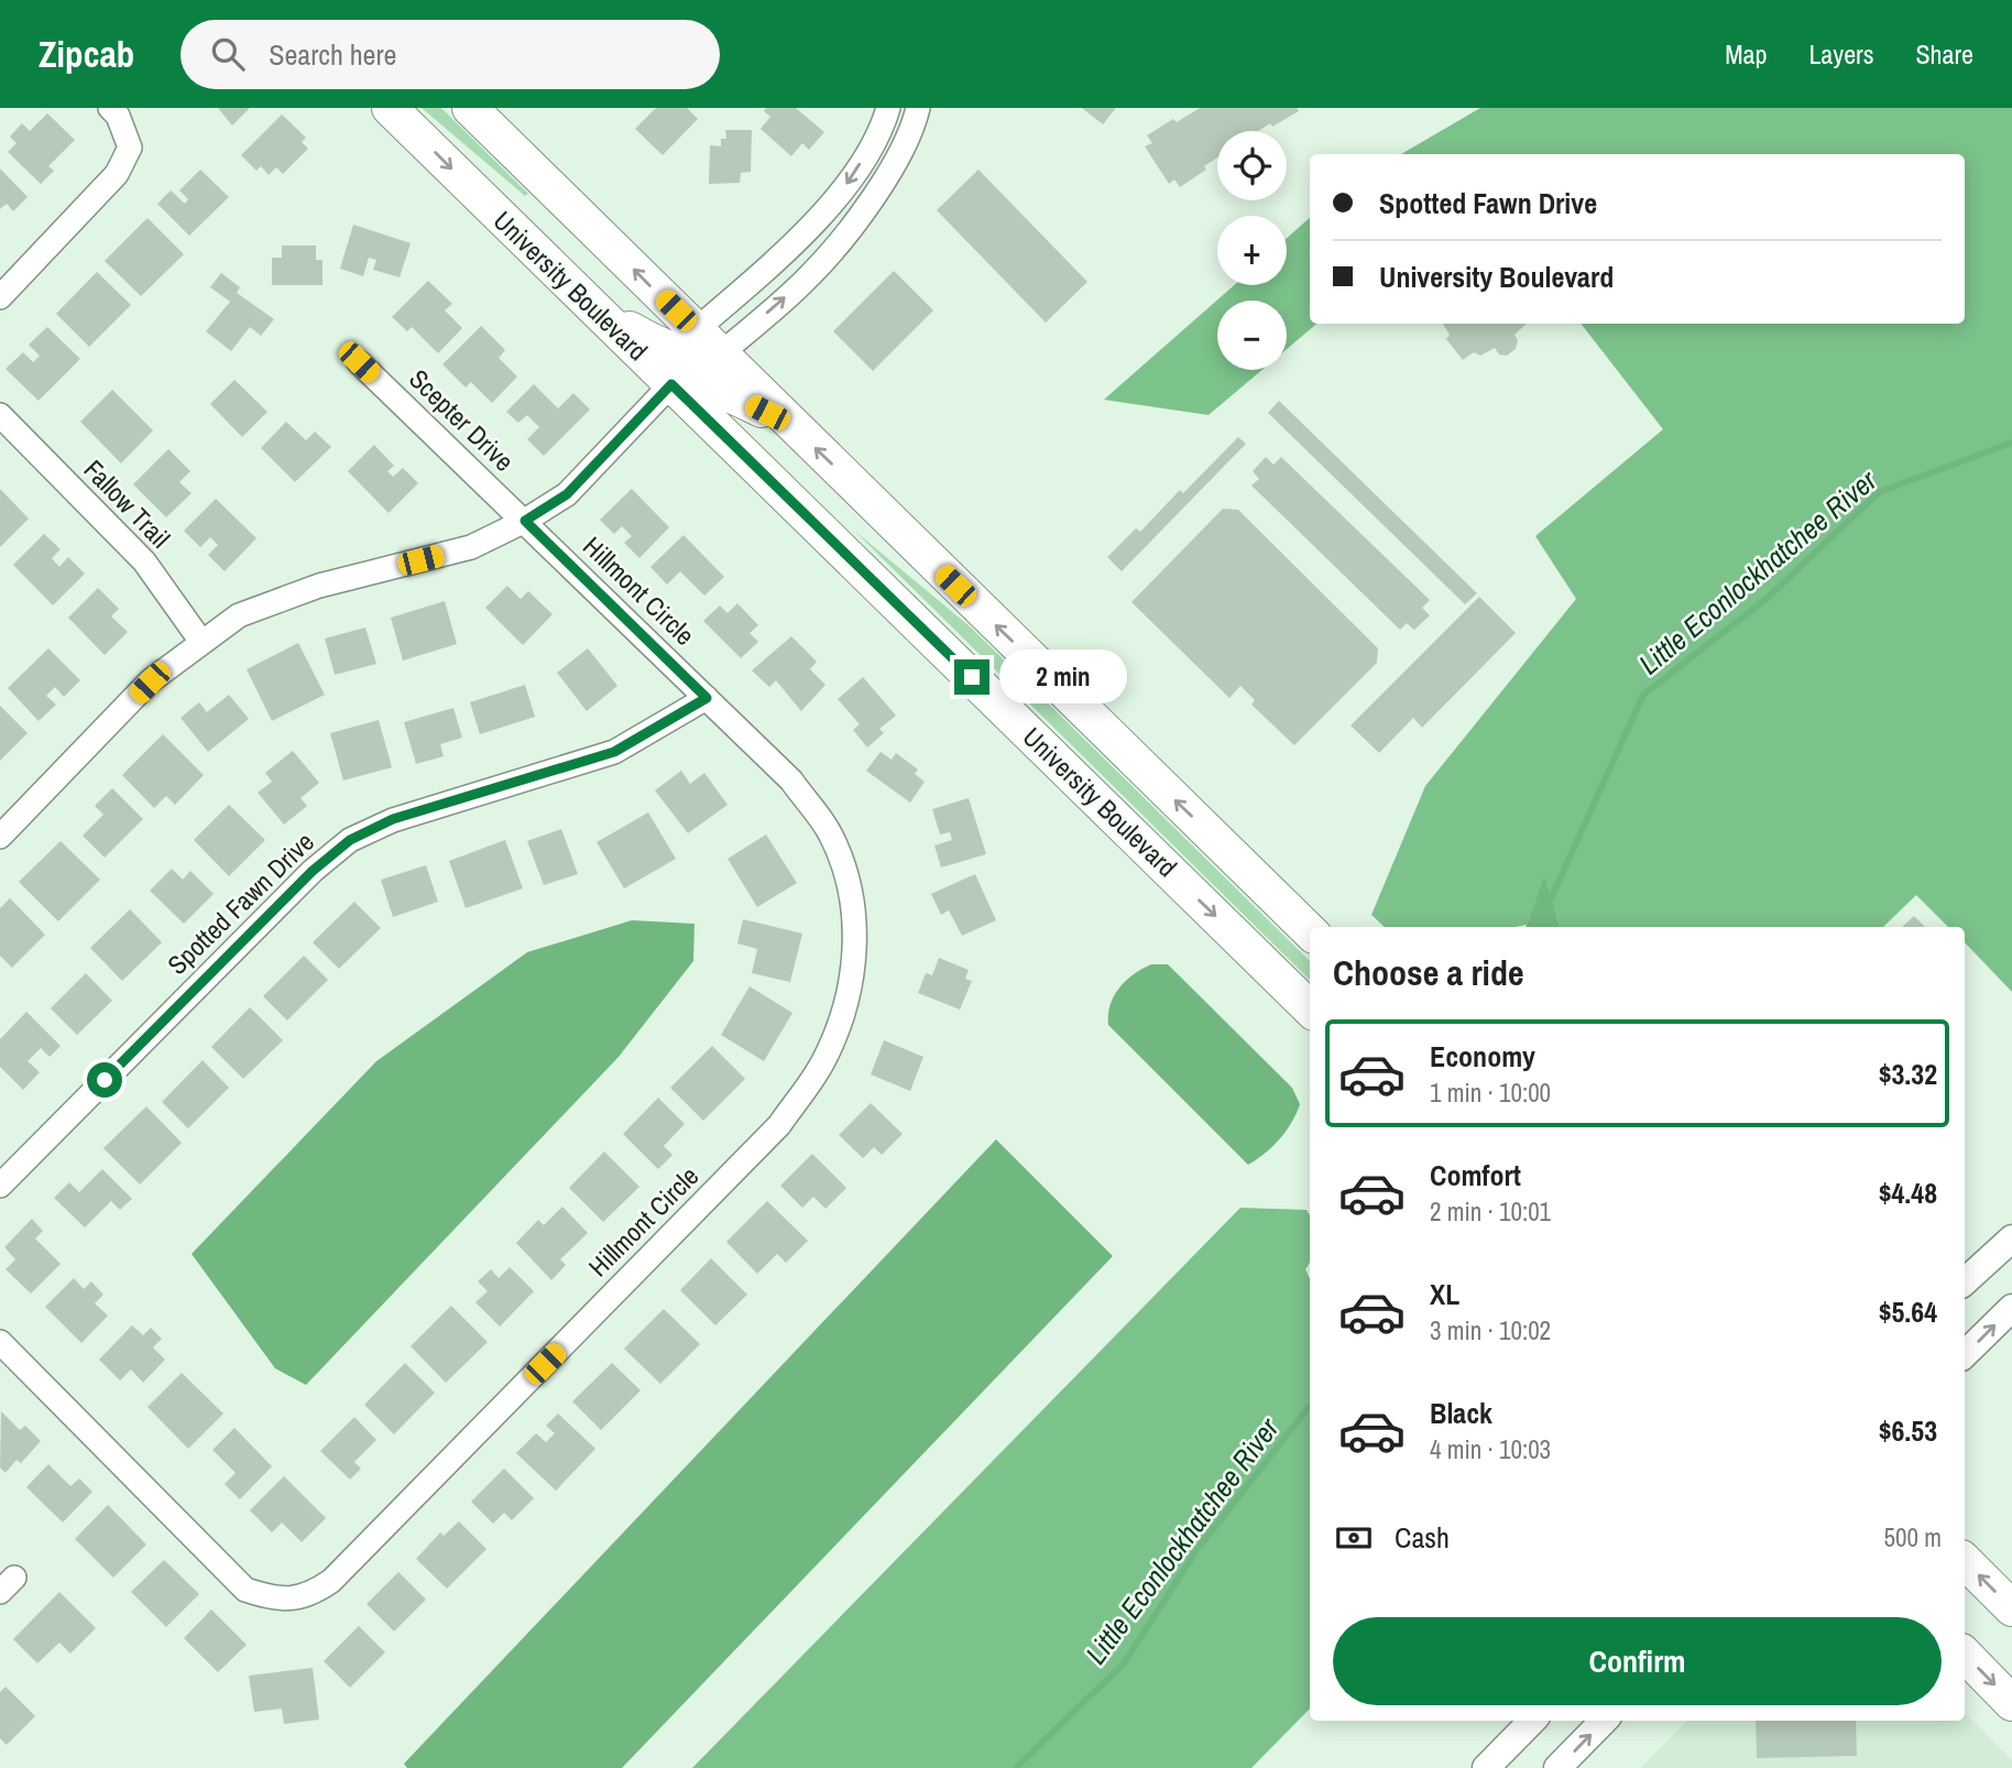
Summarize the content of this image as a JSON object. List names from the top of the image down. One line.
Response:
{"streets":{"main road":["University Boulevard"],"street":["Scepter Drive","Fallow Trail","Hillmont Circle","Spotted Fawn Drive"]},"crossings":[["Scepter Drive","Hillmont Circle"],["Hillmont Circle","Spotted Fawn Drive"]],"water":["Little Econlockhatchee River"],"page":{"header":"Zipcab","search":"Search here","nav":["Map","Layers","Share"],"map_buttons":["+","−"],"banner":["Spotted Fawn Drive","University Boulevard"],"bubble":"2 min","heading":"Choose a ride","list":[{"name":"Economy","note":"1 min · 10:00","value":"$3.32"},{"name":"Comfort","note":"2 min · 10:01","value":"$4.48"},{"name":"XL","note":"3 min · 10:02","value":"$5.64"},{"name":"Black","note":"4 min · 10:03","value":"$6.53"}],"pay":["Cash","500 m"],"buttons":"Confirm"}}
